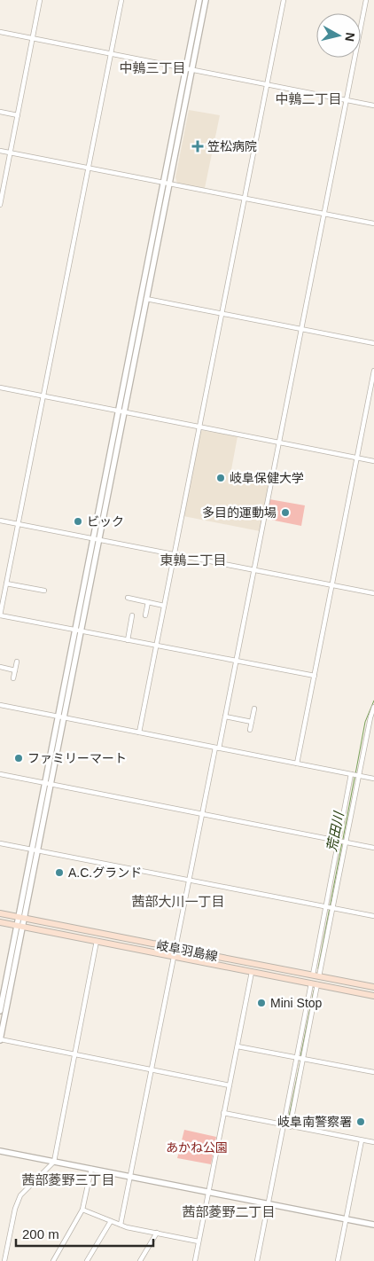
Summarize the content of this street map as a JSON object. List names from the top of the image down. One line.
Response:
{"streets":{"main road":["岐阜羽島線"]},"districts":["中鶉三丁目","中鶉二丁目","東鶉二丁目","茜部大川一丁目","茜部菱野三丁目","茜部菱野二丁目"],"water":["荒田川"],"parks":["あかね公園"],"places":{"health":["笠松病院"],"other":["岐阜保健大学","多目的運動場","ビック","ファミリーマート","A.C.グランド","Mini Stop","岐阜南警察署"]},"scale_bar":"200 m","north":"right"}
